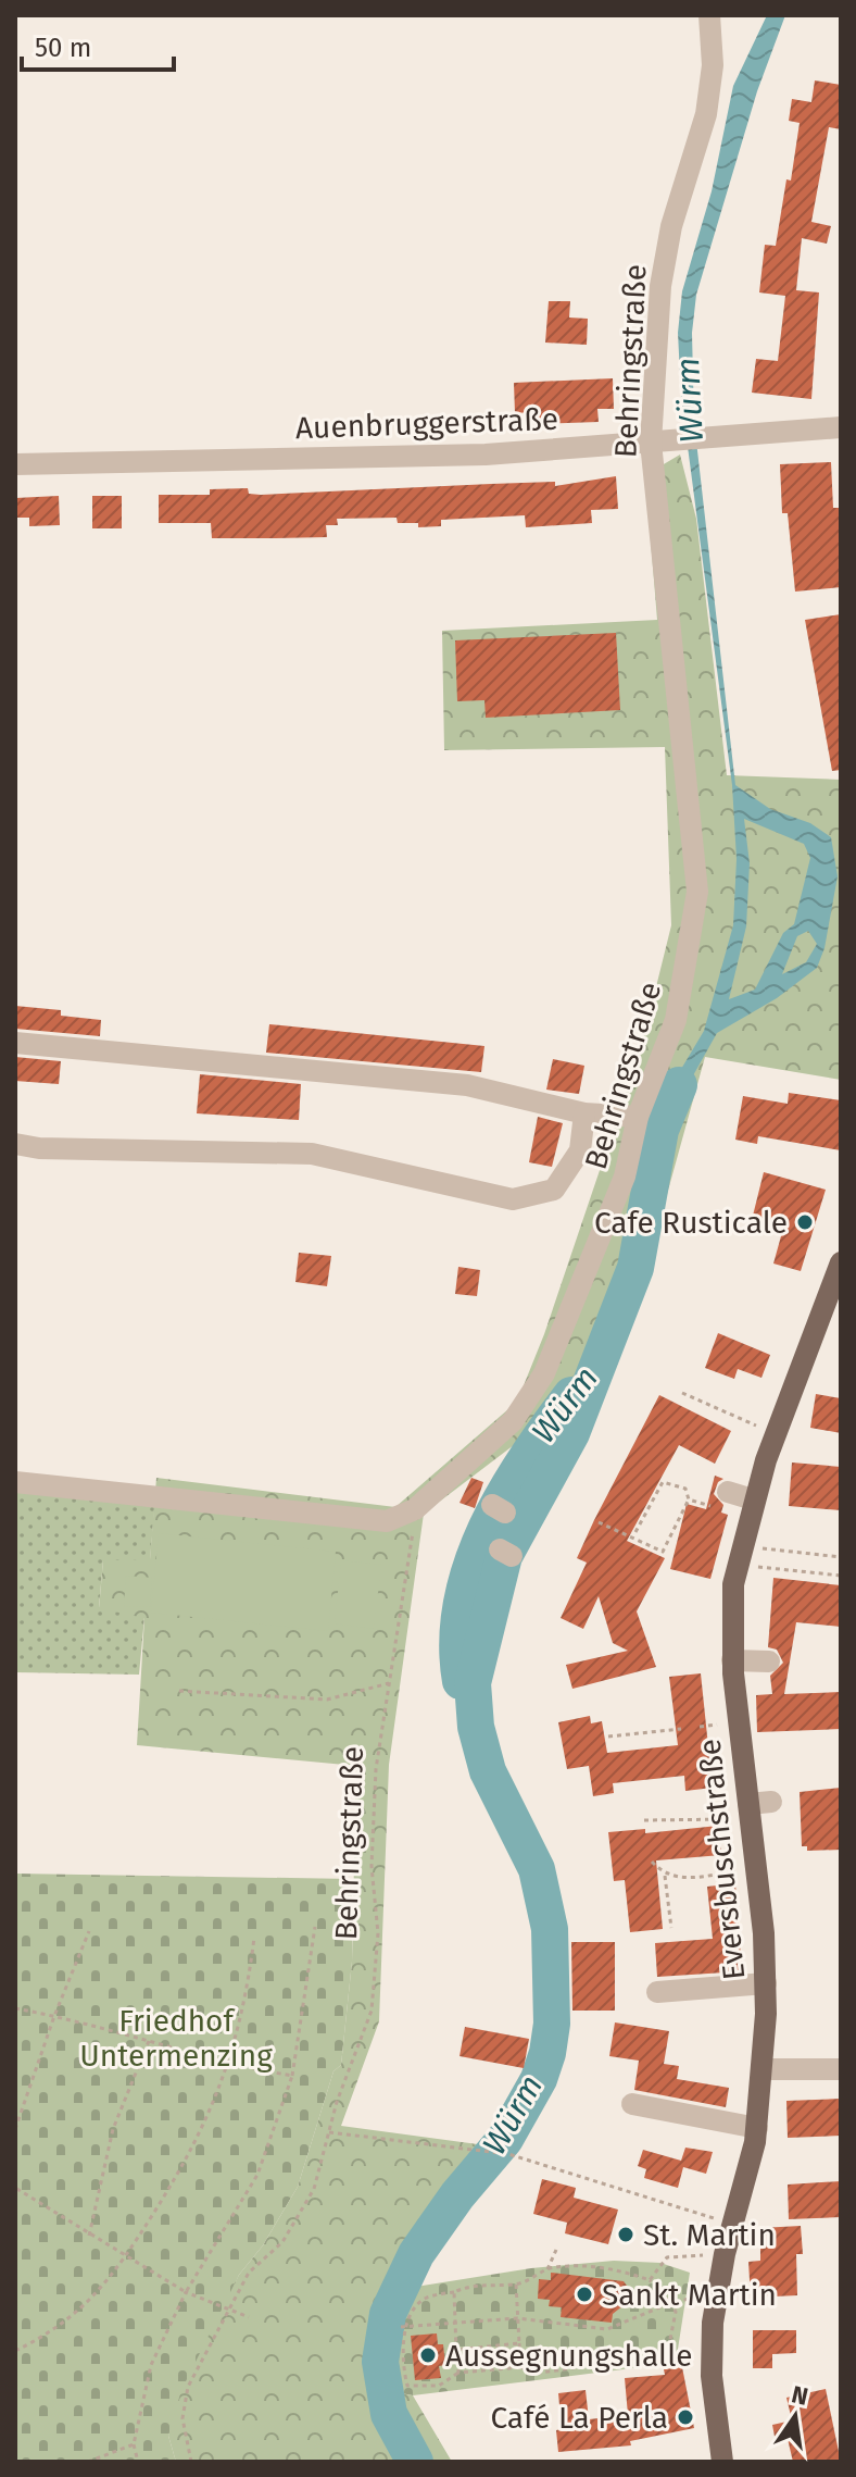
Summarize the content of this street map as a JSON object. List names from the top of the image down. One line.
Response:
{"streets":{"main road":["Eversbuschstraße"],"street":["Behringstraße","Auenbruggerstraße"]},"crossings":[["Behringstraße","Auenbruggerstraße"]],"water":["Würm"],"parks":["Friedhof Untermenzing"],"places":["Cafe Rusticale","St. Martin","Sankt Martin","Aussegnungshalle","Café La Perla"],"scale_bar":"50 m","north":"top"}
